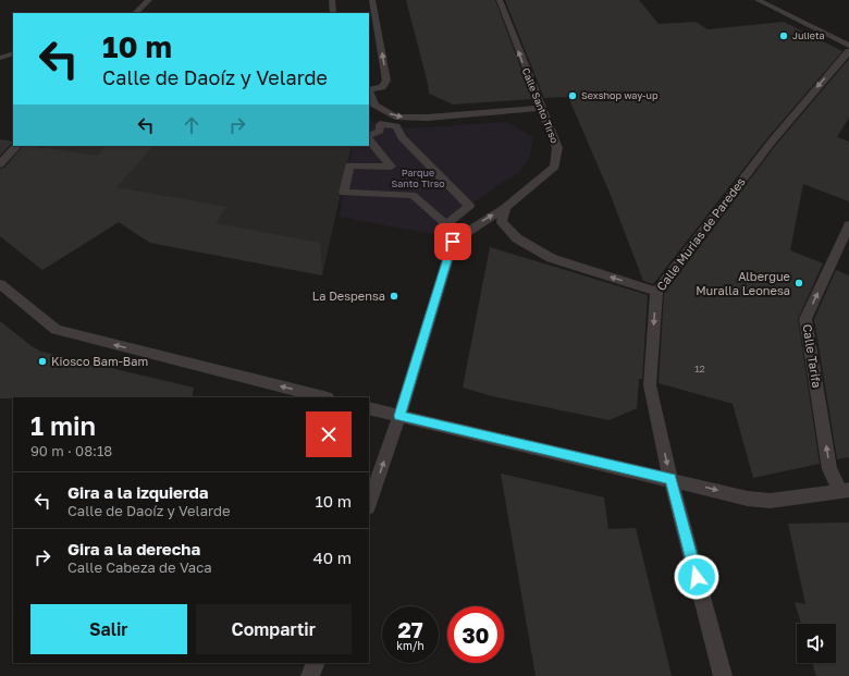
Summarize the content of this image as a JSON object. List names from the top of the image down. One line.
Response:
{"streets":{"street":["Calle Santo Tirso","Calle Murias de Paredes","Calle Tarifa"]},"one_way":["Calle Santo Tirso","Calle Murias de Paredes","Calle Tarifa"],"parks":["Parque Santo Tirso"],"places":["Julieta","Sexshop way-up","Albergue Muralla Leonesa","La Despensa","Kiosco Bam-Bam"],"house_numbers":["12"],"page":{"turn":["10 m","Calle de Daoíz y Velarde"],"heading":["1 min","90 m · 08:18"],"list":[{"name":"Gira a la izquierda","note":"Calle de Daoíz y Velarde","value":"10 m"},{"name":"Gira a la derecha","note":"Calle Cabeza de Vaca","value":"40 m"}],"buttons":["Salir","Compartir"],"speed":"27 km/h","limit":"30"}}
